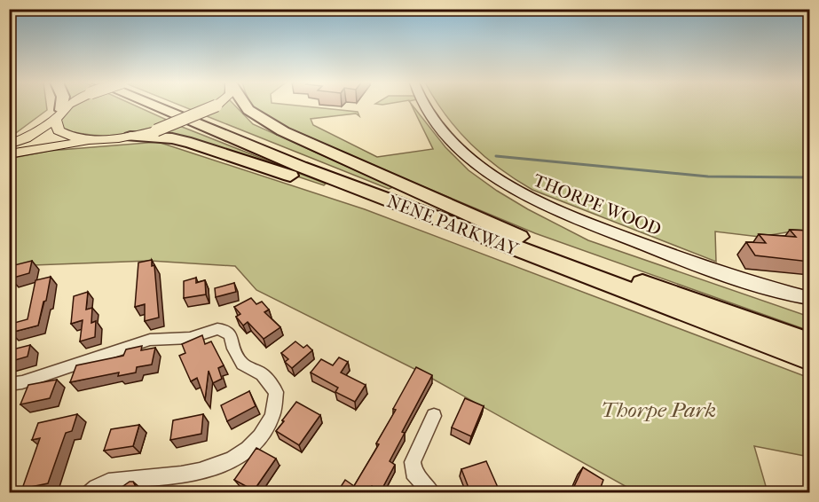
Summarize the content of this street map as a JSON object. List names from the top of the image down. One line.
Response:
{"streets":{"highway":["NENE PARKWAY"],"street":["THORPE WOOD"]},"parks":["Thorpe Park"]}
